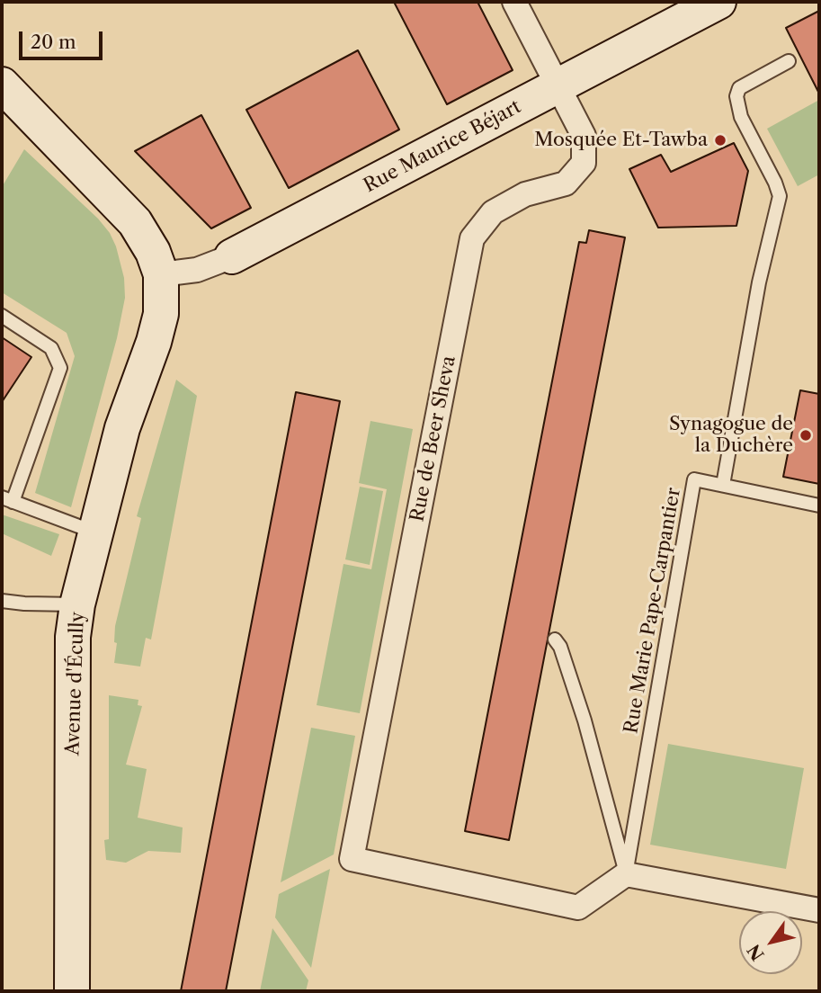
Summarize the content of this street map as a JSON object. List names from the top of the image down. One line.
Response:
{"streets":{"street":["Rue Maurice Béjart","Rue de Beer Sheva","Avenue d'Écully"],"lane":["Rue Marie Pape-Carpantier"]},"crossings":[["Rue Maurice Béjart","Rue de Beer Sheva"],["Rue Maurice Béjart","Avenue d'Écully"],["Rue de Beer Sheva","Rue Marie Pape-Carpantier"]],"places":["Mosquée Et-Tawba","Synagogue de la Duchère"],"scale_bar":"20 m","north":"bottom left"}
